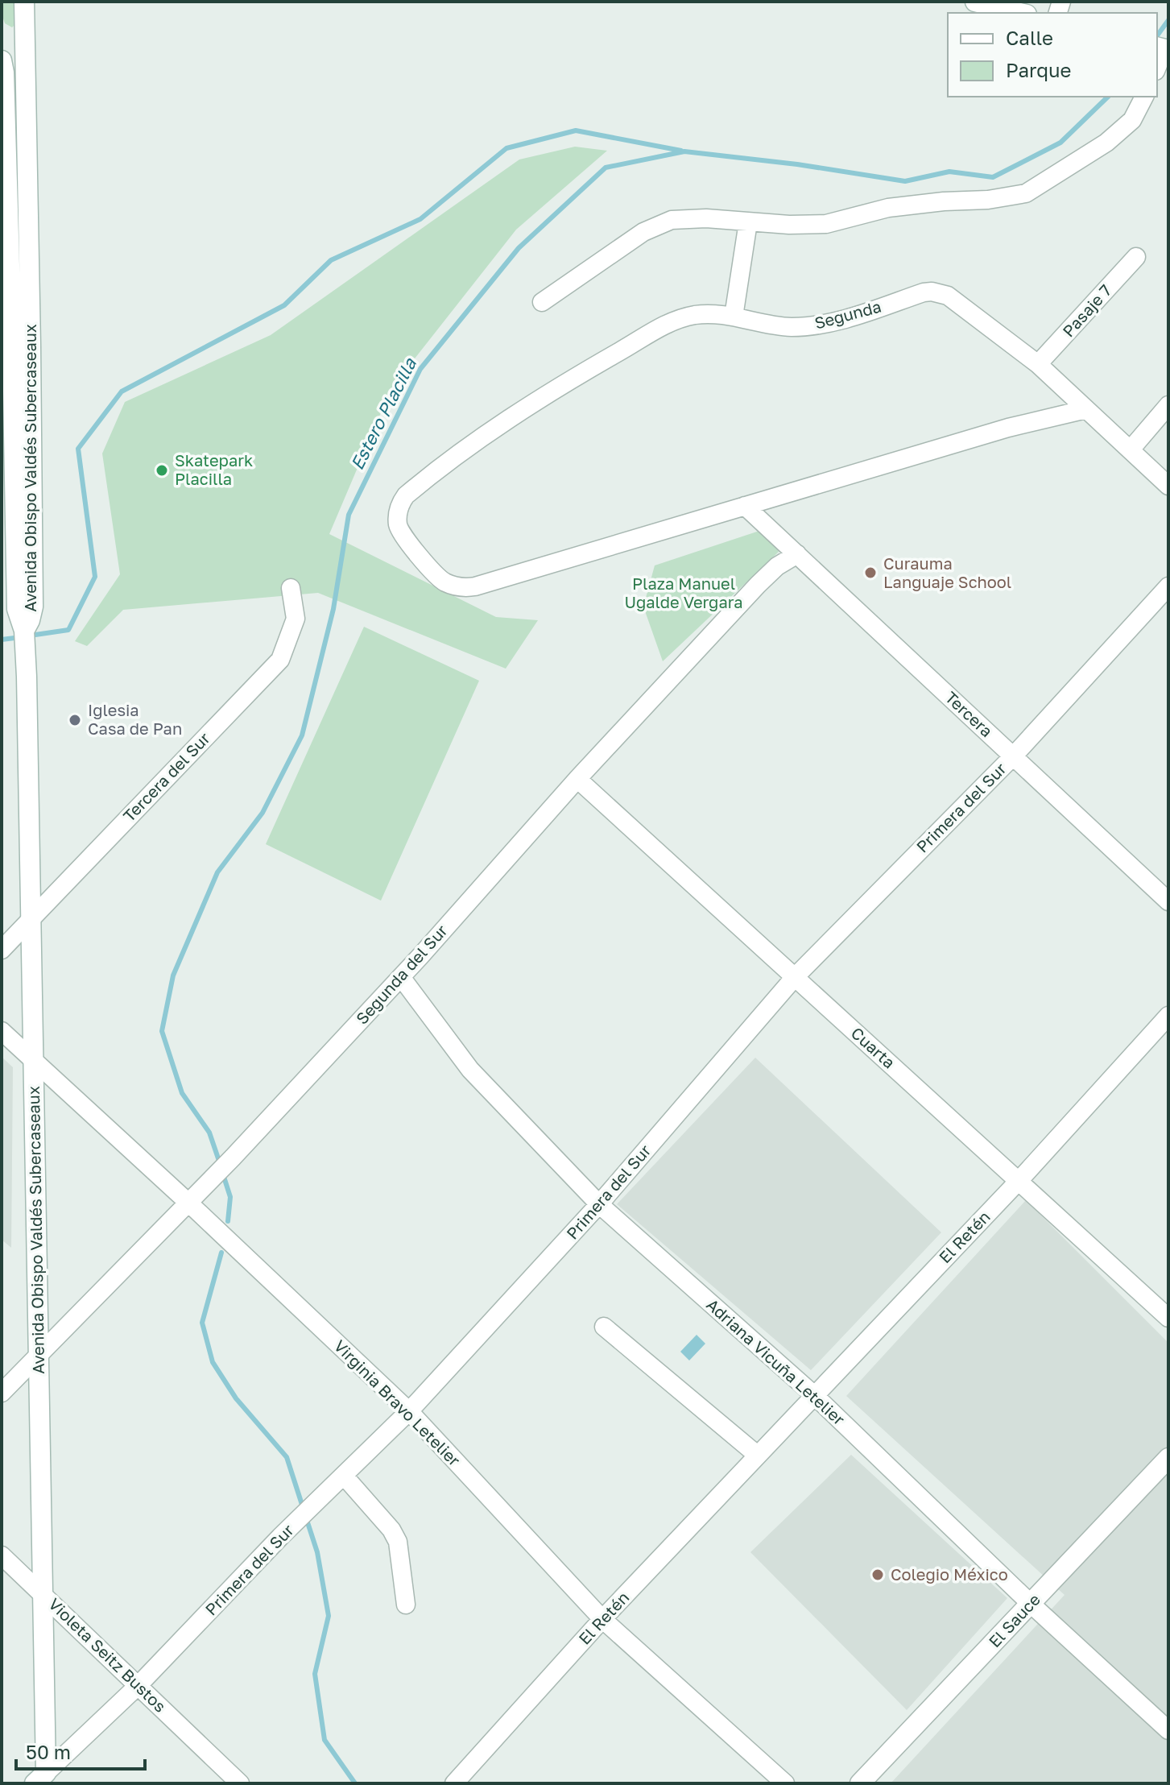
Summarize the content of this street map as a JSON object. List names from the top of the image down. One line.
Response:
{"streets":{"main road":["Avenida Obispo Valdés Subercaseaux","El Sauce"],"street":["Pasaje 7","Segunda","Tercera","Tercera del Sur","Primera del Sur","Segunda del Sur","Cuarta","El Retén","Adriana Vicuña Letelier","Virginia Bravo Letelier","Violeta Seitz Bustos"]},"crossings":[["Pasaje 7","Segunda"],["Segunda","Tercera"],["Avenida Obispo Valdés Subercaseaux","Tercera del Sur"],["Avenida Obispo Valdés Subercaseaux","Primera del Sur"],["Avenida Obispo Valdés Subercaseaux","Segunda del Sur"],["Avenida Obispo Valdés Subercaseaux","Virginia Bravo Letelier"],["Avenida Obispo Valdés Subercaseaux","Violeta Seitz Bustos"],["Tercera","Primera del Sur"],["Tercera","Segunda del Sur"],["Primera del Sur","Cuarta"],["Primera del Sur","Adriana Vicuña Letelier"],["Primera del Sur","Virginia Bravo Letelier"],["Primera del Sur","Violeta Seitz Bustos"],["Segunda del Sur","Cuarta"],["Segunda del Sur","Adriana Vicuña Letelier"],["Segunda del Sur","Virginia Bravo Letelier"],["Cuarta","El Retén"],["El Retén","Adriana Vicuña Letelier"],["El Retén","Virginia Bravo Letelier"],["Adriana Vicuña Letelier","El Sauce"]],"water":["Estero Placilla"],"parks":["Plaza Manuel Ugalde Vergara"],"places":["Skatepark Placilla","Curauma Languaje School","Iglesia Casa de Pan","Colegio México"],"legend":["Calle","Parque"],"scale_bar":"50 m"}
